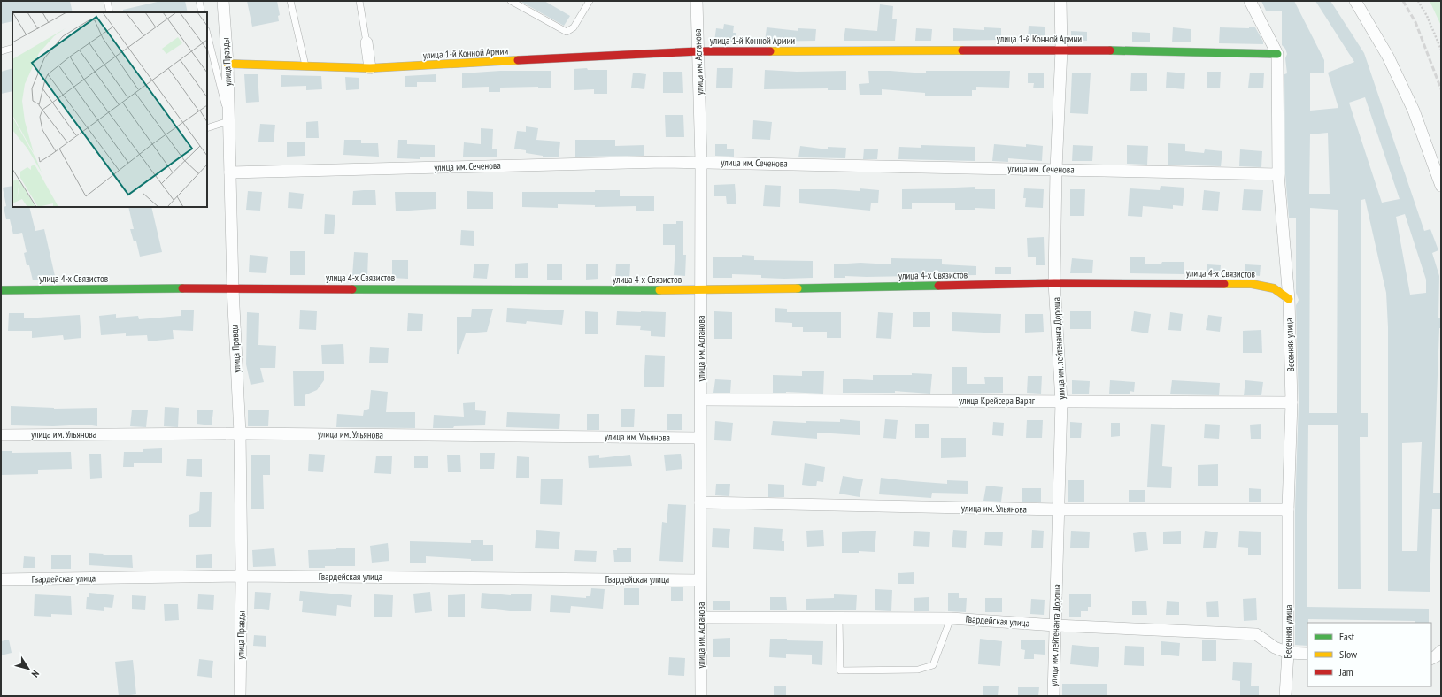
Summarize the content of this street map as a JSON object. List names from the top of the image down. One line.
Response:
{"streets":{"street":["улица 1-й Конной Армии","улица Правды","улица им. Асланова","улица им. Сеченова","улица 4-х Связистов","Весенняя улица","улица им. лейтенанта Дороша","улица Крейсера Варяг","улица им. Ульянова","Гвардейская улица"]},"crossings":[["улица 1-й Конной Армии","улица Правды"],["улица 1-й Конной Армии","улица им. Асланова"],["улица 1-й Конной Армии","Весенняя улица"],["улица 1-й Конной Армии","улица им. лейтенанта Дороша"],["улица Правды","улица им. Сеченова"],["улица Правды","улица 4-х Связистов"],["улица Правды","улица им. Ульянова"],["улица Правды","Гвардейская улица"],["улица им. Асланова","улица им. Сеченова"],["улица им. Асланова","улица 4-х Связистов"],["улица им. Асланова","улица Крейсера Варяг"],["улица им. Асланова","улица им. Ульянова"],["улица им. Асланова","Гвардейская улица"],["улица им. Сеченова","Весенняя улица"],["улица им. Сеченова","улица им. лейтенанта Дороша"],["улица 4-х Связистов","Весенняя улица"],["улица 4-х Связистов","улица им. лейтенанта Дороша"],["Весенняя улица","улица Крейсера Варяг"],["Весенняя улица","улица им. Ульянова"],["Весенняя улица","Гвардейская улица"],["улица им. лейтенанта Дороша","улица Крейсера Варяг"],["улица им. лейтенанта Дороша","улица им. Ульянова"],["улица им. лейтенанта Дороша","Гвардейская улица"]],"legend":["Fast","Slow","Jam"],"north":"bottom right"}
